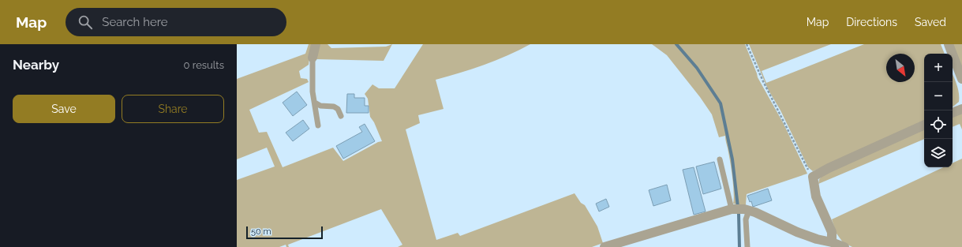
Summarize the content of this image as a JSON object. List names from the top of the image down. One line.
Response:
{"scale_bar":"50 m","north":"bottom right","page":{"header":"Map","search":"Search here","nav":["Map","Directions","Saved"],"heading":["Nearby","0 results"],"map_buttons":["+","−"],"buttons":["Save","Share"],"scale":"50 m"}}
